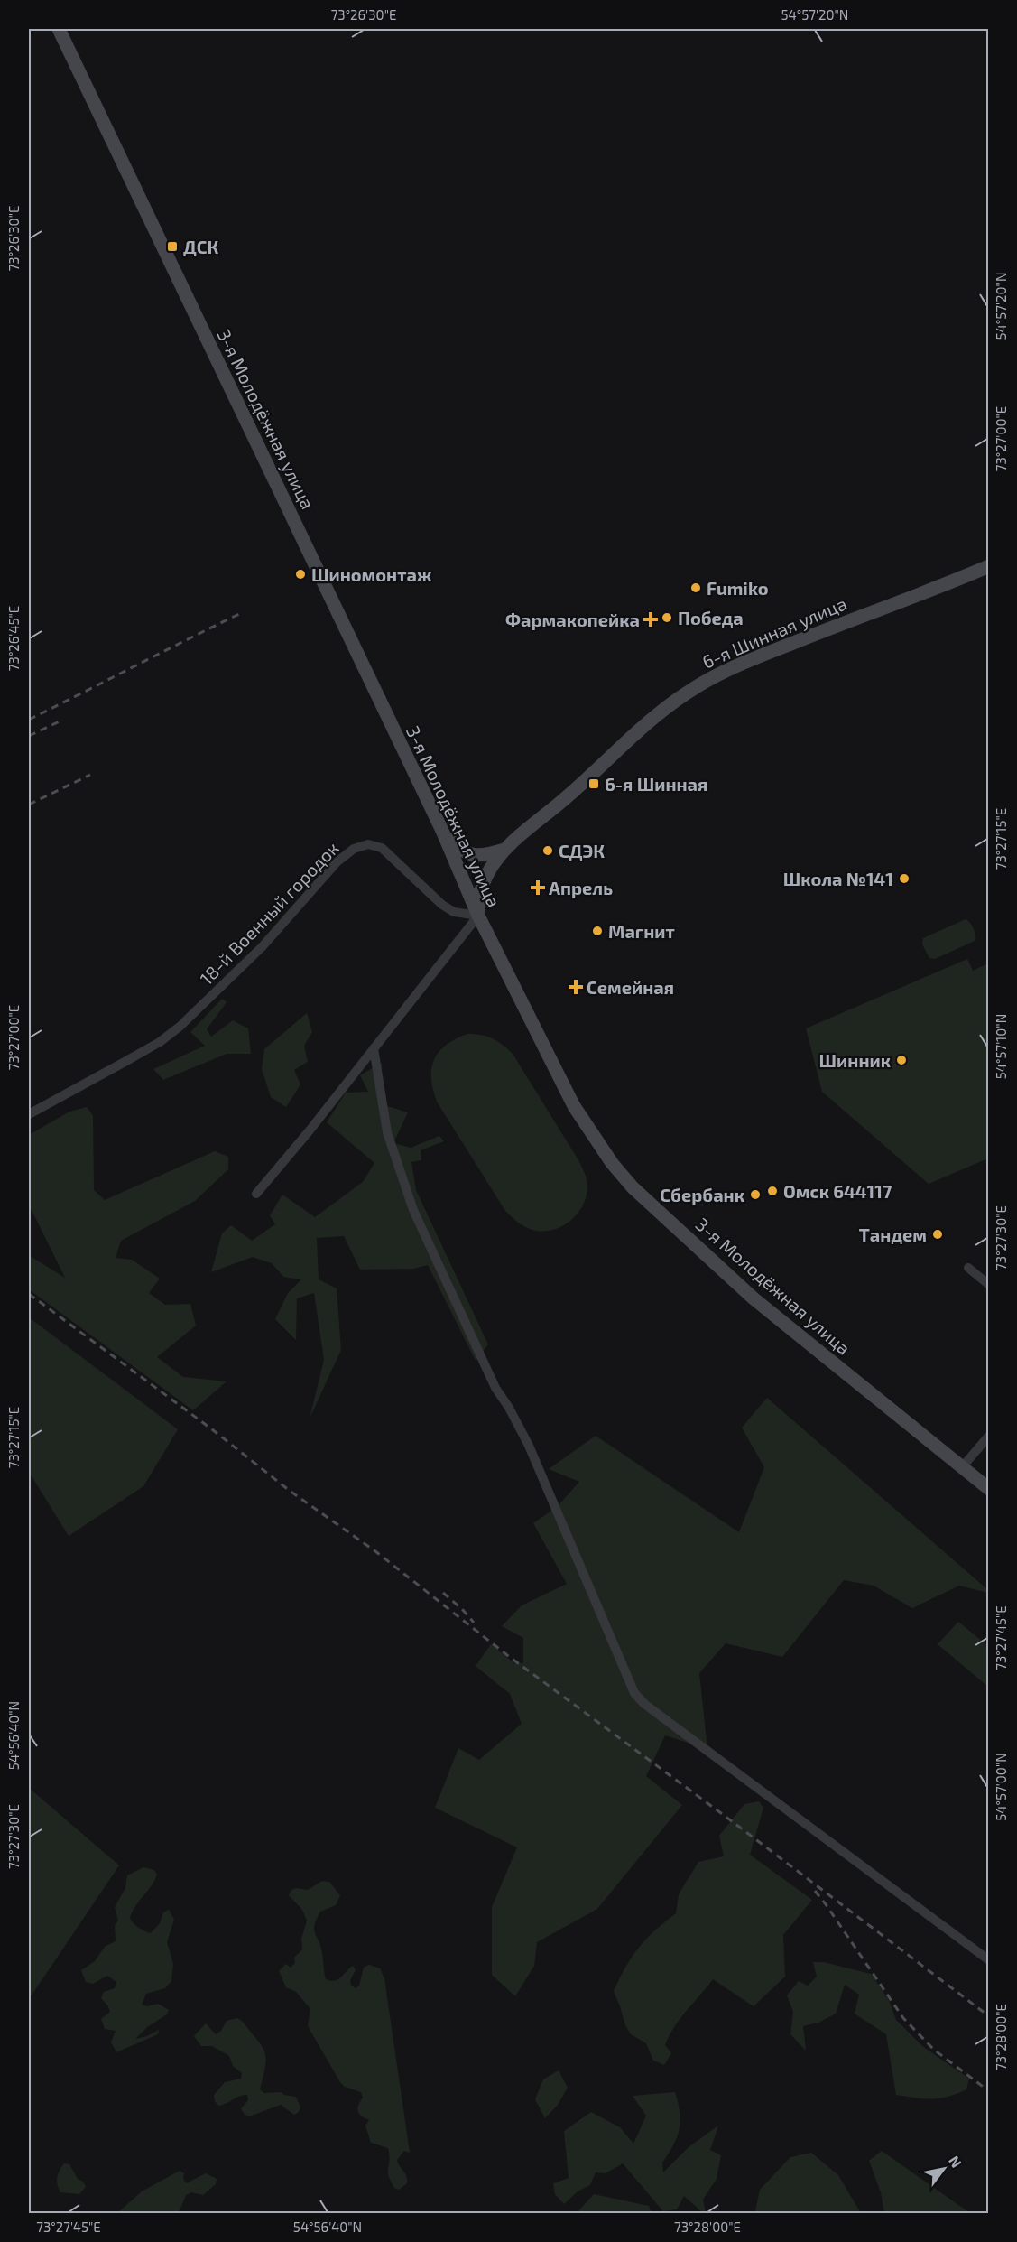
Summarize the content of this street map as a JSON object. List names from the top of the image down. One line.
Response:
{"streets":{"main road":["3-я Молодёжная улица","6-я Шинная улица"],"street":["18-й Военный городок"]},"crossings":[["3-я Молодёжная улица","6-я Шинная улица"],["3-я Молодёжная улица","18-й Военный городок"],["6-я Шинная улица","18-й Военный городок"]],"places":{"transit":["ДСК","6-я Шинная"],"other":["Шиномонтаж","Fumiko","Победа","СДЭК","Школа №141","Магнит","Шинник","Омск 644117","Сбербанк","Тандем"],"health":["Фармакопейка","Апрель","Семейная"]},"north":"top right","coordinates":["73°26'30\"E","54°57'20\"N","73°27'00\"E","73°26'45\"E","73°27'15\"E","54°57'10\"N","73°27'30\"E","73°27'45\"E","54°56'40\"N","54°57'00\"N","73°28'00\"E"]}
